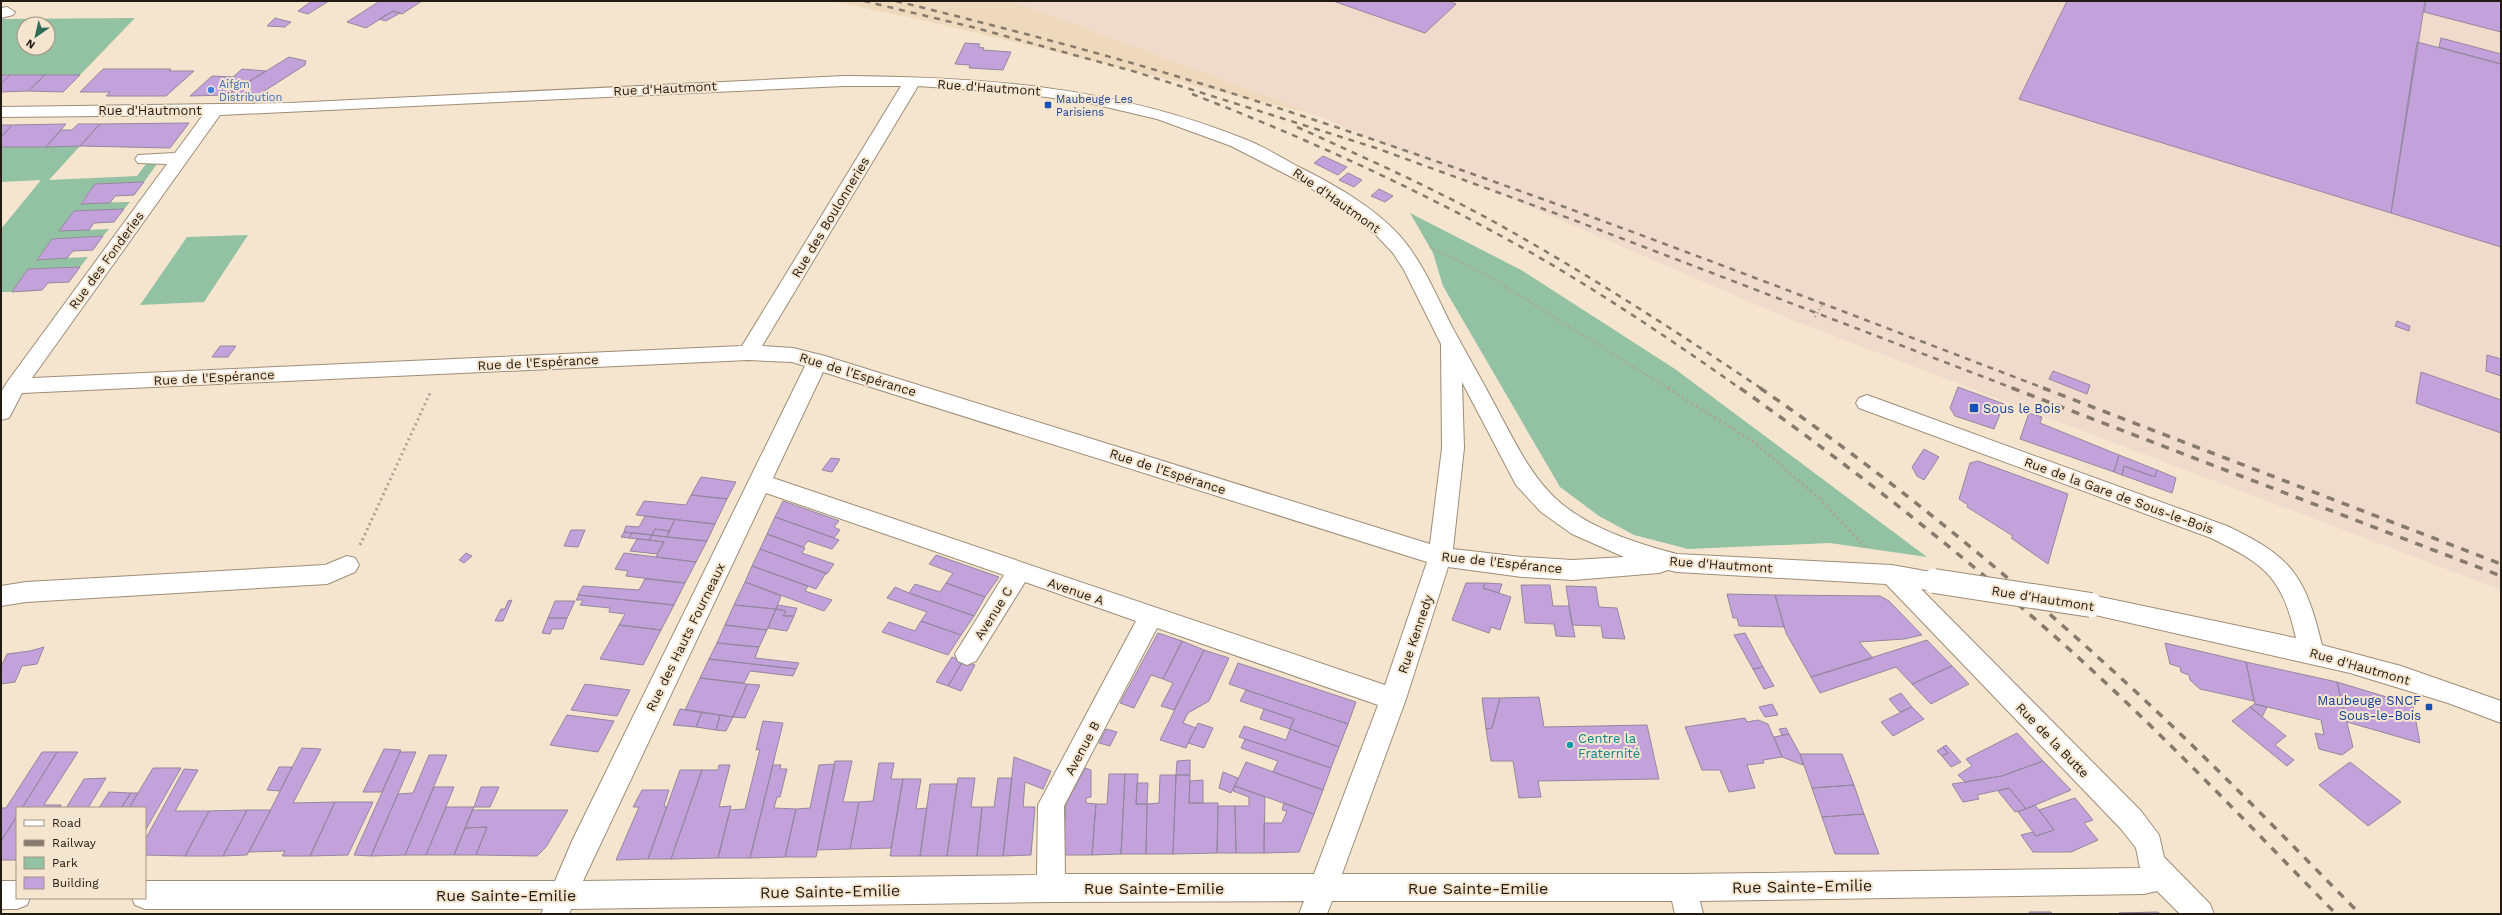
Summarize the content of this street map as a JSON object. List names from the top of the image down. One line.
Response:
{"streets":{"street":["Rue d'Hautmont","Rue des Boulonneries","Rue des Fonderies","Rue de l'Espérance","Rue de la Gare de Sous-le-Bois","Avenue A","Avenue C","Rue Kennedy","Rue des Hauts Fourneaux","Rue de la Butte","Avenue B","Rue Sainte-Emilie"]},"crossings":[["Rue d'Hautmont","Rue des Boulonneries"],["Rue d'Hautmont","Rue des Fonderies"],["Rue d'Hautmont","Rue de l'Espérance"],["Rue d'Hautmont","Rue de la Gare de Sous-le-Bois"],["Rue d'Hautmont","Rue Kennedy"],["Rue d'Hautmont","Rue de la Butte"],["Rue des Boulonneries","Rue de l'Espérance"],["Rue des Fonderies","Rue de l'Espérance"],["Rue de l'Espérance","Rue Kennedy"],["Rue de l'Espérance","Rue des Hauts Fourneaux"],["Avenue A","Avenue C"],["Avenue A","Rue Kennedy"],["Avenue A","Rue des Hauts Fourneaux"],["Avenue A","Avenue B"],["Rue Kennedy","Rue Sainte-Emilie"],["Rue des Hauts Fourneaux","Rue Sainte-Emilie"],["Rue de la Butte","Rue Sainte-Emilie"],["Avenue B","Rue Sainte-Emilie"]],"places":{"other":["Aifgm Distribution","Centre la Fraternité"],"transit":["Maubeuge Les Parisiens","Sous le Bois","Maubeuge SNCF Sous-le-Bois"]},"legend":["Road","Railway","Park","Building"],"north":"bottom left"}
